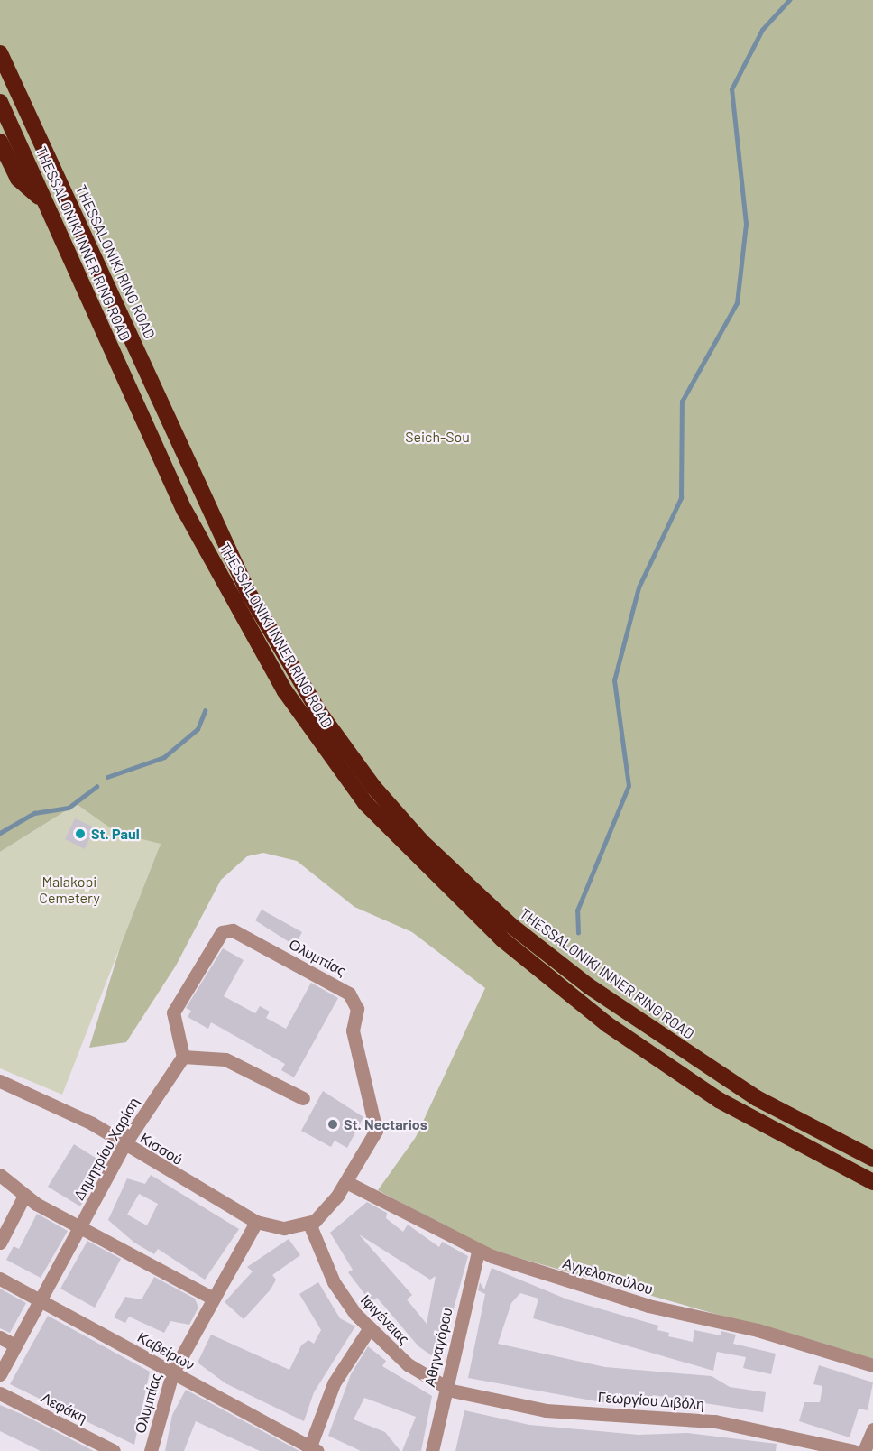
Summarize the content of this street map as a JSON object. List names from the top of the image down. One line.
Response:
{"streets":{"highway":["THESSALONIKI INNER RING ROAD"],"street":["Ολυμπίας","Δημητρίου Χαρίση","Κισσού","Αγγελοπούλου","Ιφιγένειας","Αθηναγόρου","Καβείρων","Γεωργίου Διβόλη","Λεφάκη"]},"crossings":[["Ολυμπίας","Δημητρίου Χαρίση"],["Ολυμπίας","Κισσού"],["Ολυμπίας","Αγγελοπούλου"],["Ολυμπίας","Ιφιγένειας"],["Ολυμπίας","Καβείρων"],["Δημητρίου Χαρίση","Κισσού"],["Δημητρίου Χαρίση","Καβείρων"],["Κισσού","Ιφιγένειας"],["Αγγελοπούλου","Αθηναγόρου"],["Ιφιγένειας","Αθηναγόρου"],["Ιφιγένειας","Γεωργίου Διβόλη"],["Αθηναγόρου","Γεωργίου Διβόλη"]],"parks":["Seich-Sou","Malakopi Cemetery"],"places":["St. Paul","St. Nectarios"]}
